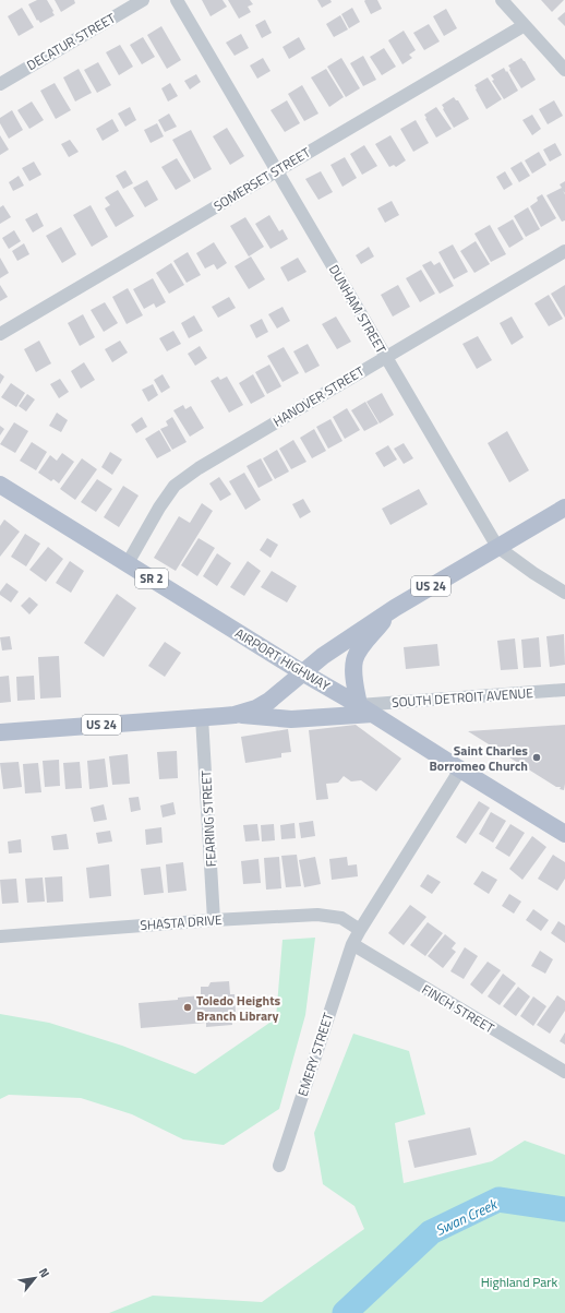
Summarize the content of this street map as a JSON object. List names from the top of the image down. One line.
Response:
{"streets":{"main road":["SR 2","US 24","AIRPORT HIGHWAY"],"street":["DECATUR STREET","SOMERSET STREET","DUNHAM STREET","HANOVER STREET","SOUTH DETROIT AVENUE","FEARING STREET","SHASTA DRIVE","FINCH STREET","EMERY STREET"]},"crossings":[["SOMERSET STREET","DUNHAM STREET"],["DUNHAM STREET","HANOVER STREET"],["DUNHAM STREET","US 24"],["HANOVER STREET","AIRPORT HIGHWAY"],["US 24","AIRPORT HIGHWAY"],["US 24","FEARING STREET"],["AIRPORT HIGHWAY","SOUTH DETROIT AVENUE"],["FEARING STREET","SHASTA DRIVE"],["FINCH STREET","EMERY STREET"]],"water":["Swan Creek"],"parks":["Highland Park"],"places":["Saint Charles Borromeo Church","Toledo Heights Branch Library"],"north":"top right"}
